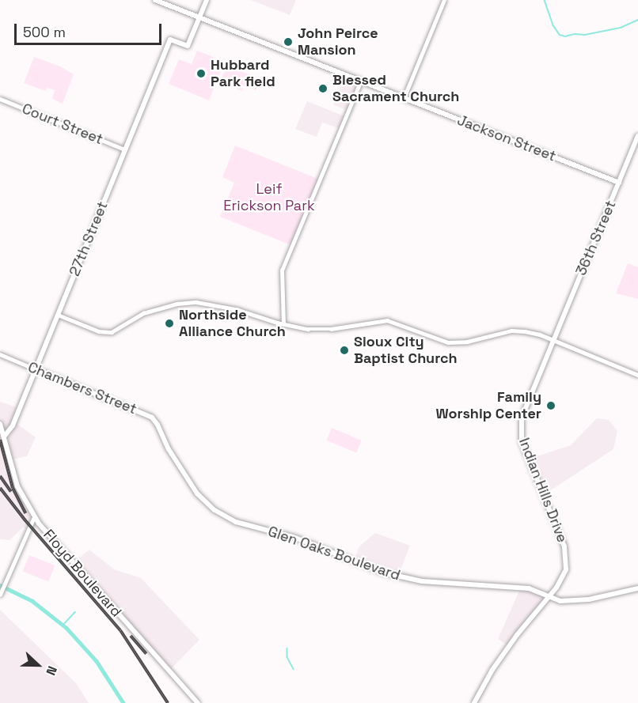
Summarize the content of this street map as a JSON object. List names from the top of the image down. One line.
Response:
{"streets":{"main road":["Jackson Street","36th Street","27th Street","Chambers Street","Indian Hills Drive","Glen Oaks Boulevard","Floyd Boulevard"],"street":["Court Street"]},"crossings":[["Court Street","27th Street"],["Jackson Street","36th Street"],["Jackson Street","27th Street"],["36th Street","Indian Hills Drive"],["27th Street","Chambers Street"],["27th Street","Floyd Boulevard"],["Chambers Street","Glen Oaks Boulevard"],["Indian Hills Drive","Glen Oaks Boulevard"]],"parks":["Leif Erickson Park"],"places":["John Peirce Mansion","Hubbard Park field","Blessed Sacrament Church","Northside Alliance Church","Sioux City Baptist Church","Family Worship Center"],"scale_bar":"500 m","north":"right"}
